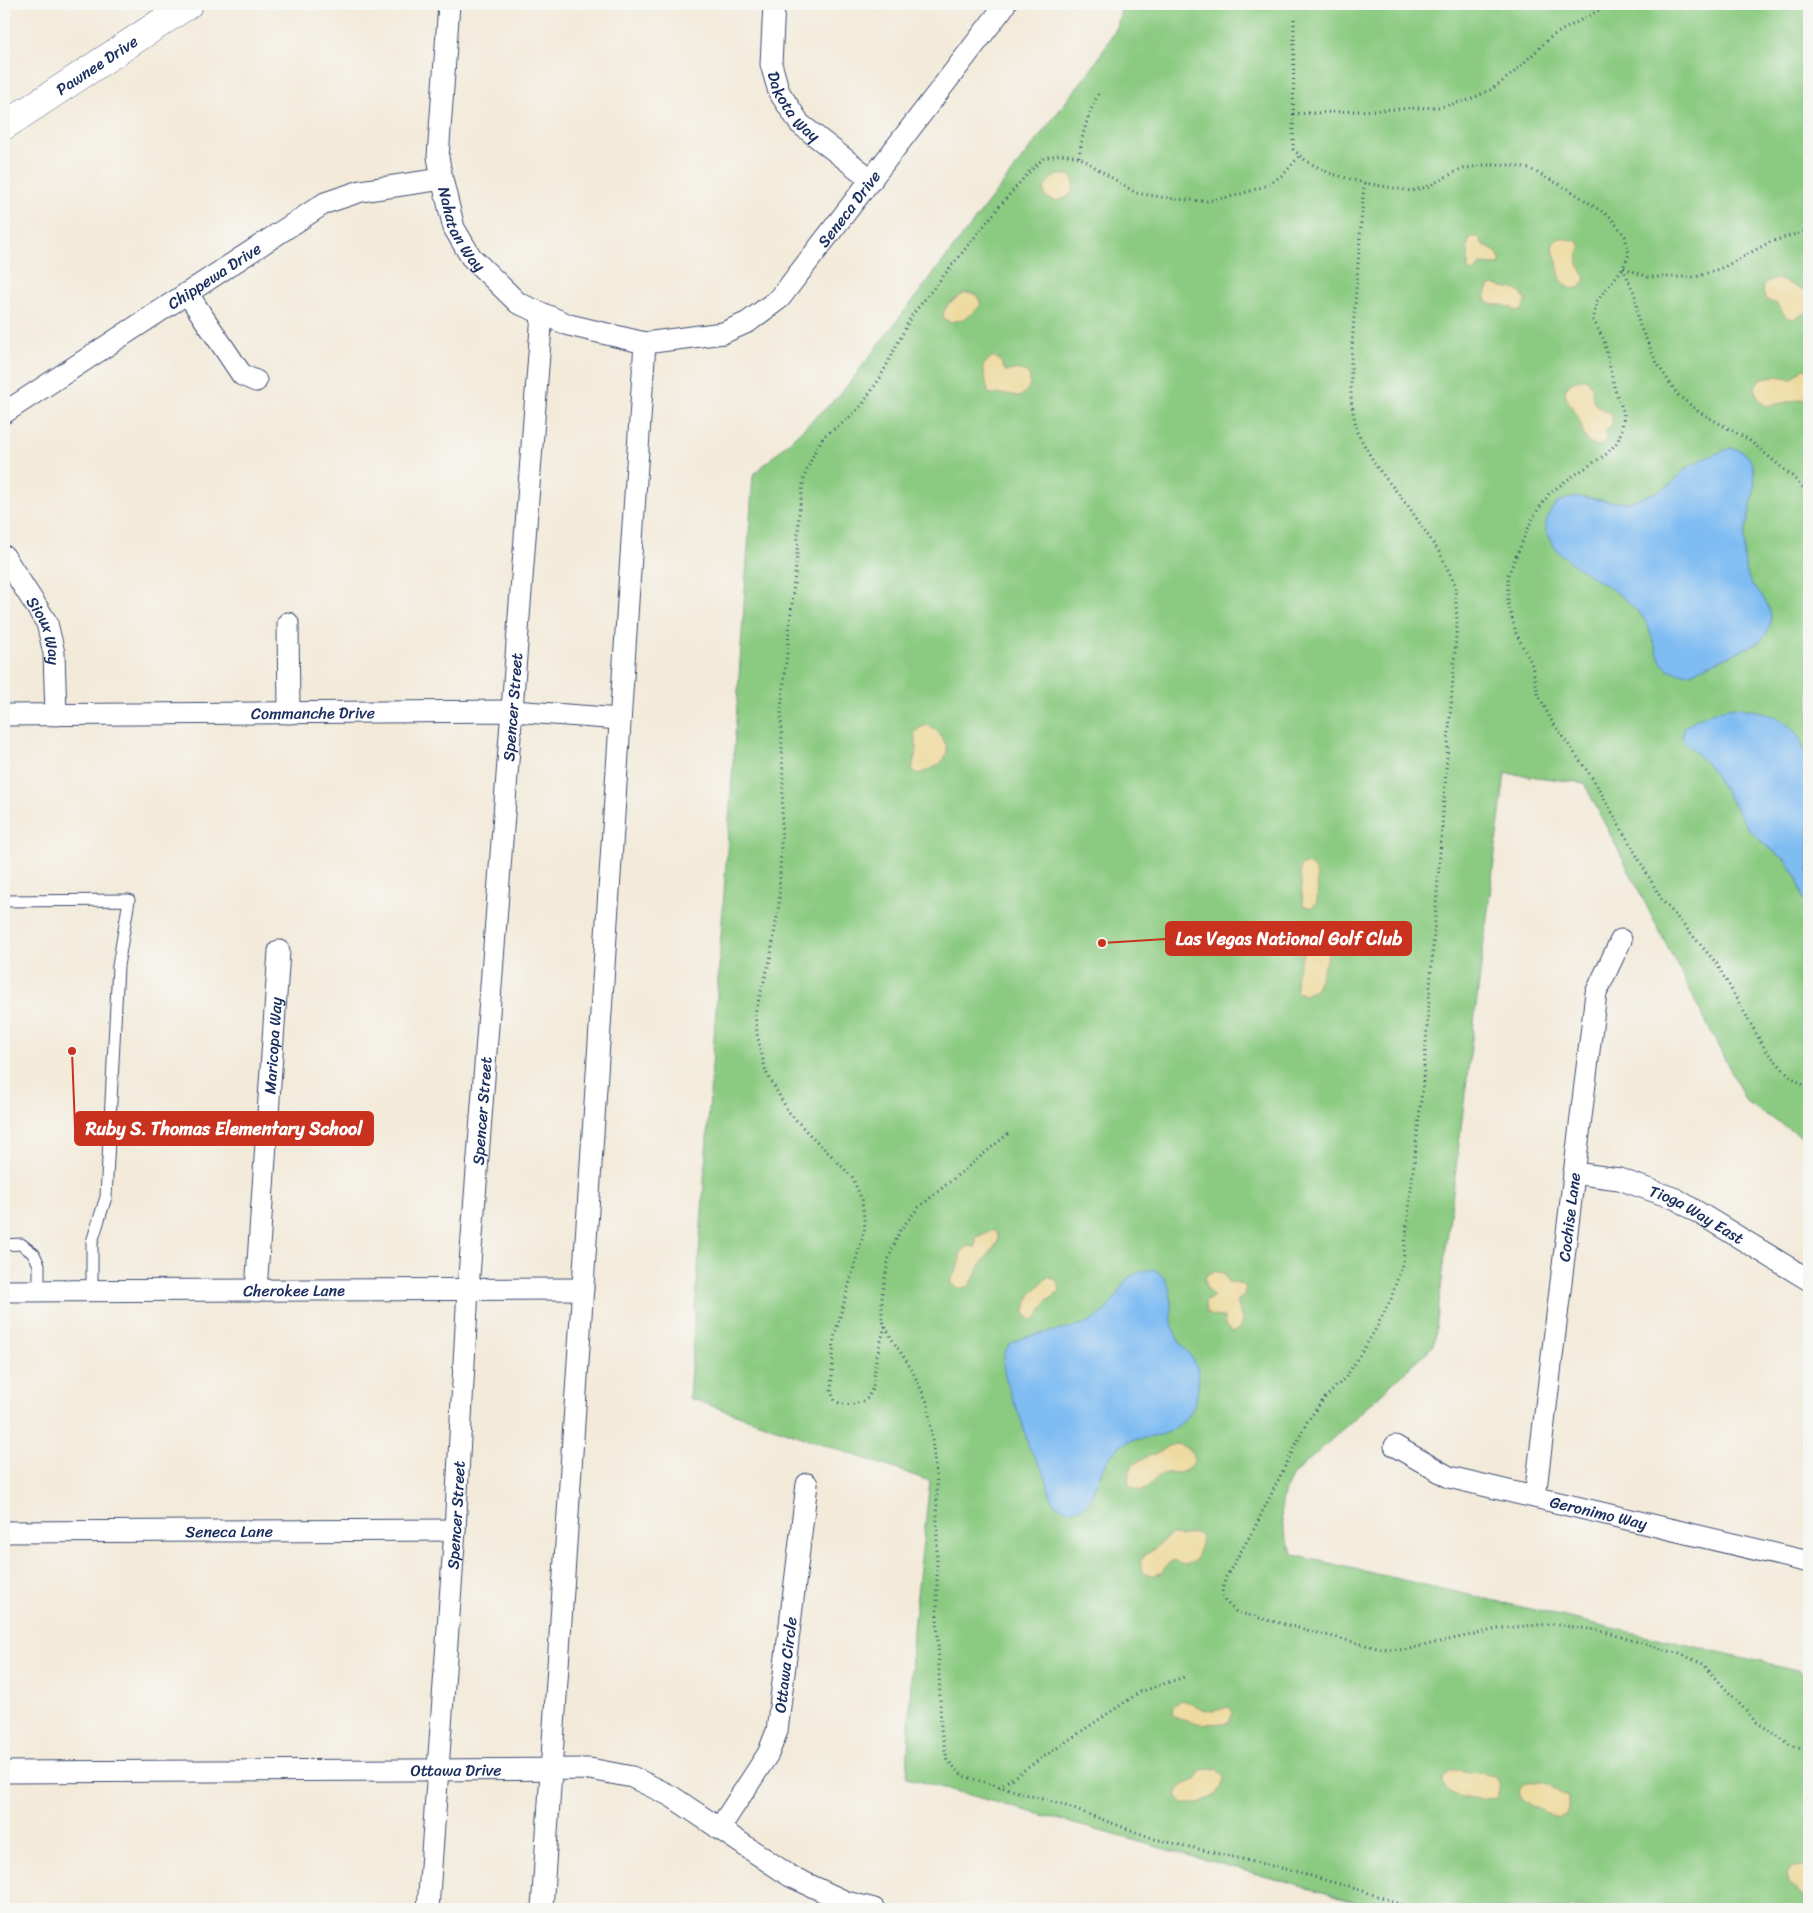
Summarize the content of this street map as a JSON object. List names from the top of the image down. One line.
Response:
{"streets":{"street":["Pawnee Drive","Dakota Way","Seneca Drive","Nahatan Way","Chippewa Drive","Sioux Way","Spencer Street","Commanche Drive","Maricopa Way","Tioga Way East","Cochise Lane","Cherokee Lane","Geronimo Way","Seneca Lane","Ottawa Circle","Ottawa Drive"]},"crossings":[["Dakota Way","Seneca Drive"],["Seneca Drive","Nahatan Way"],["Nahatan Way","Chippewa Drive"],["Nahatan Way","Spencer Street"],["Sioux Way","Commanche Drive"],["Spencer Street","Commanche Drive"],["Spencer Street","Cherokee Lane"],["Spencer Street","Seneca Lane"],["Spencer Street","Ottawa Drive"],["Maricopa Way","Cherokee Lane"],["Tioga Way East","Cochise Lane"],["Cochise Lane","Geronimo Way"],["Ottawa Circle","Ottawa Drive"]],"places":["Las Vegas National Golf Club","Ruby S. Thomas Elementary School"]}
